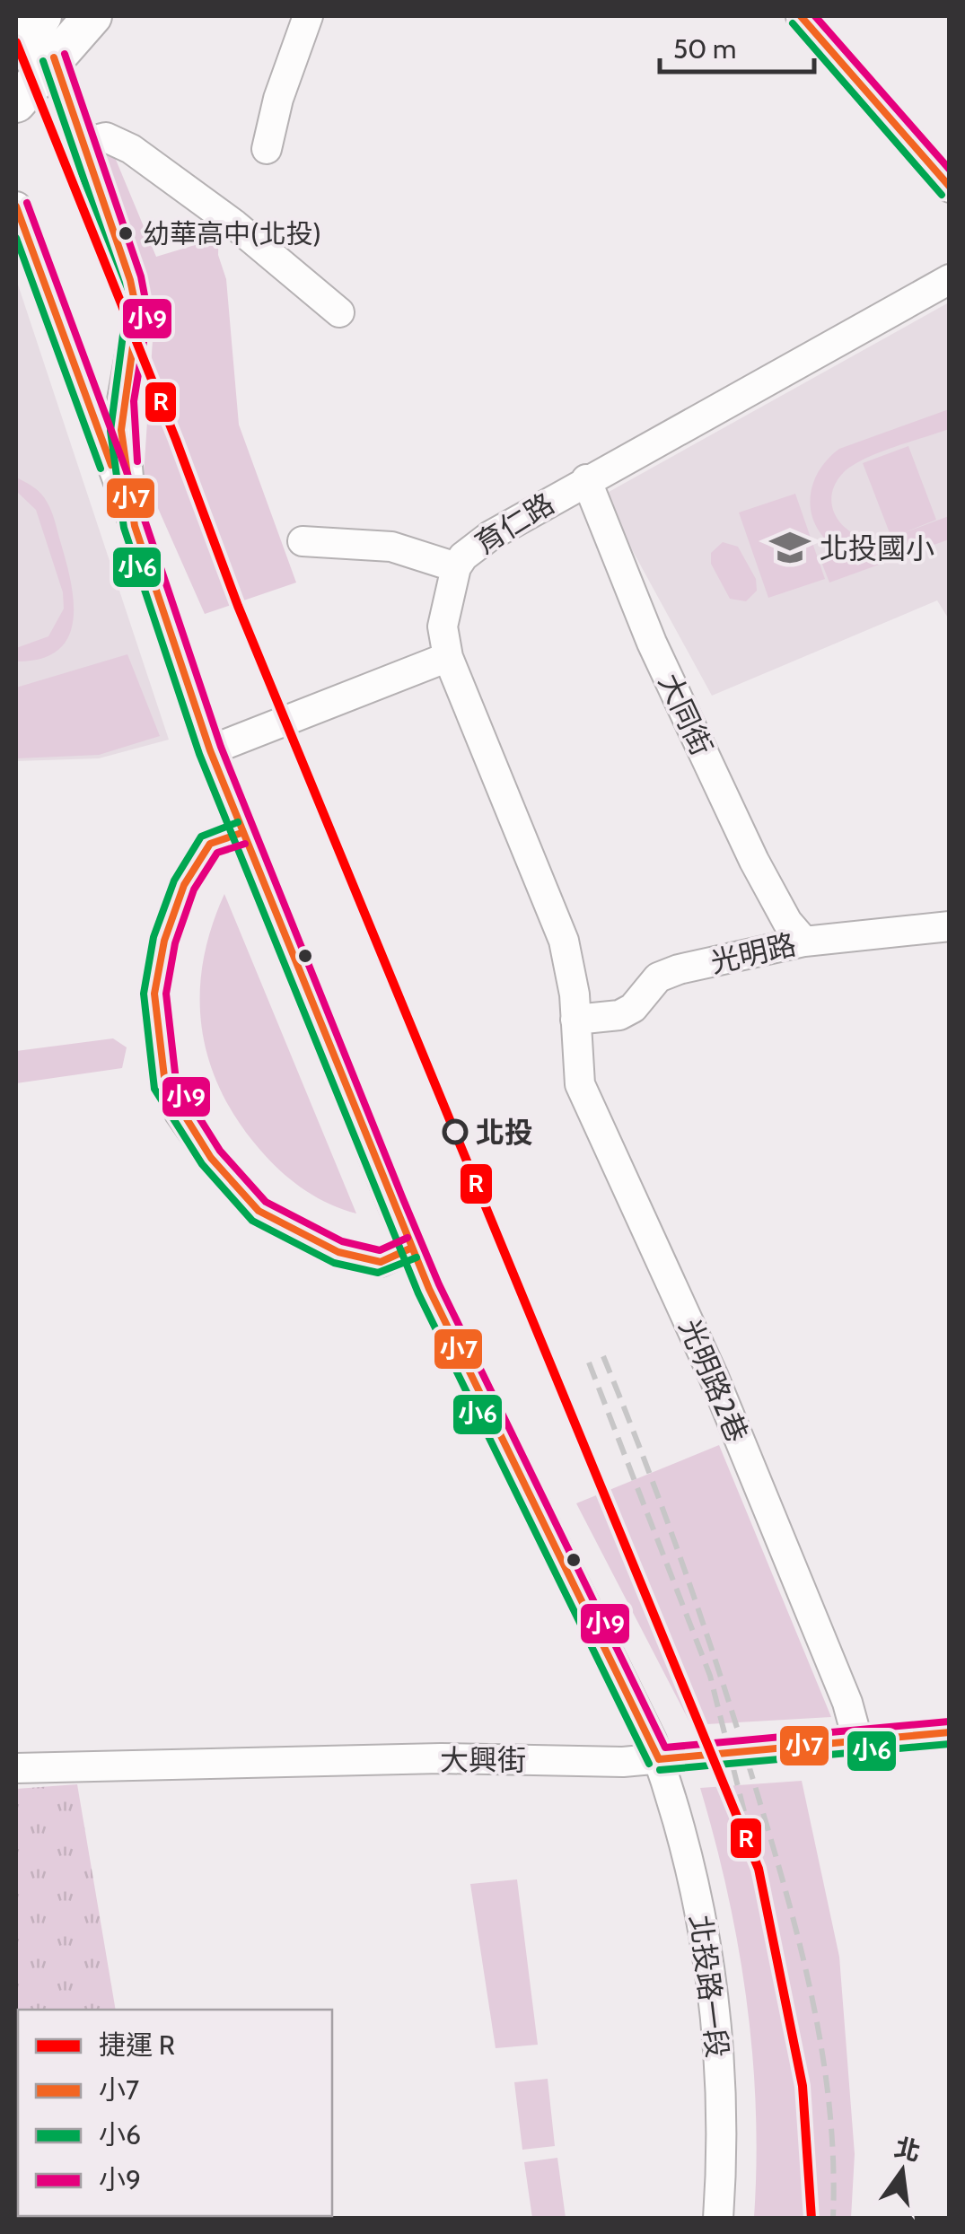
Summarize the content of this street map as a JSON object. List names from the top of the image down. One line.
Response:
{"streets":{"street":["育仁路","大同街","光明路","光明路2巷","大興街","北投路一段"]},"crossings":[["育仁路","大同街"],["育仁路","光明路"],["育仁路","光明路2巷"],["大同街","光明路"],["光明路","光明路2巷"],["光明路2巷","大興街"],["大興街","北投路一段"]],"places":{"other":["幼華高中(北投)","北投"],"school or university":["北投國小"]},"lines":["transit line 小7","transit line 小9","transit line 小6","metro line R"],"legend":["捷運 R","小7","小6","小9"],"scale_bar":"50 m","north":"top"}
